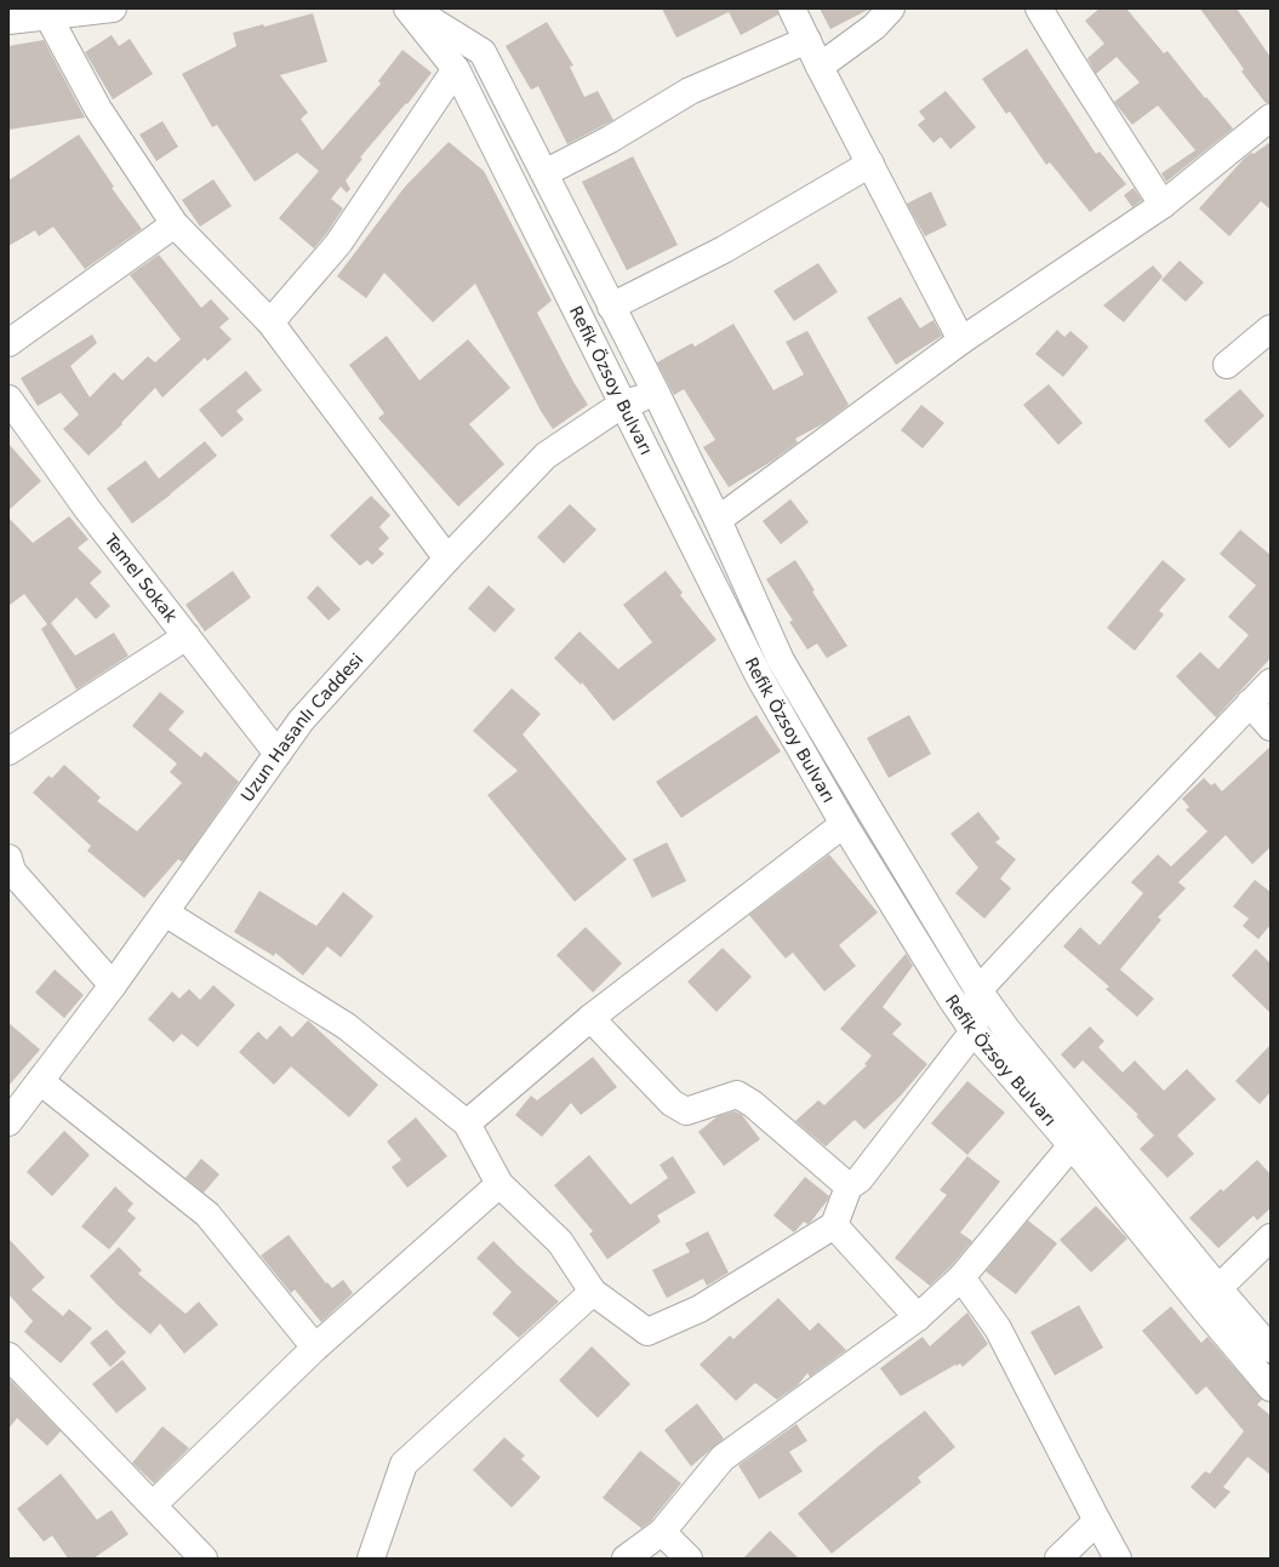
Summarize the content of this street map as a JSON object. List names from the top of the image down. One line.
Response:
{"streets":{"street":["Refik Özsoy Bulvarı","Temel Sokak","Uzun Hasanlı Caddesi"]},"crossings":[["Refik Özsoy Bulvarı","Uzun Hasanlı Caddesi"],["Temel Sokak","Uzun Hasanlı Caddesi"]]}
